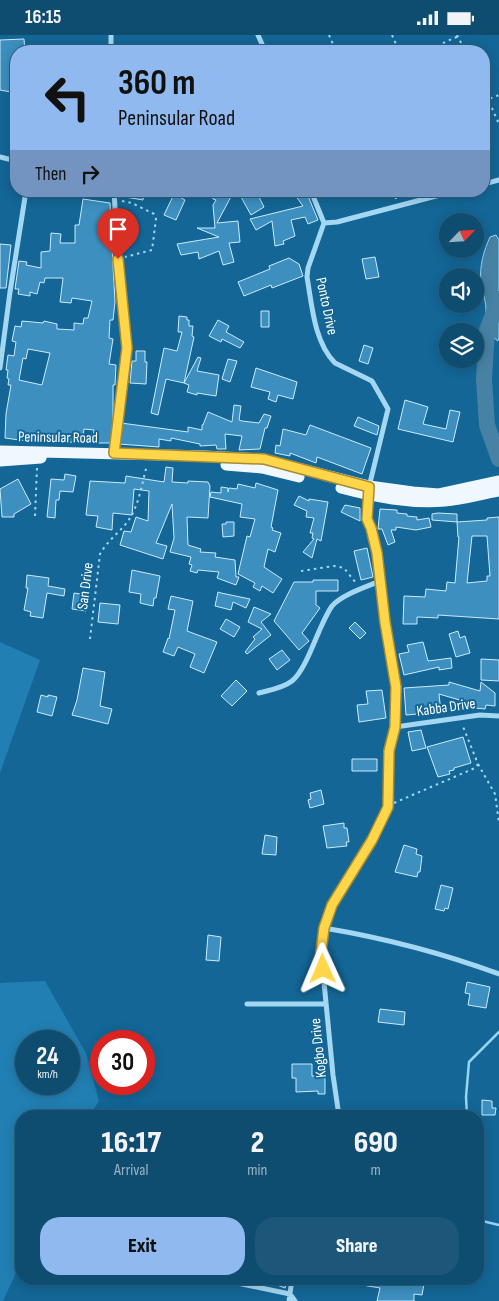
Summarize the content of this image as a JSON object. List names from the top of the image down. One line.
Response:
{"streets":{"main road":["Peninsular Road"],"street":["Ponto Drive","Kabba Drive","Kogbo Drive"],"path":["San Drive"]},"crossings":[["Ponto Drive","Peninsular Road"],["Ponto Drive","Kogbo Drive"],["Peninsular Road","San Drive"],["Peninsular Road","Kogbo Drive"],["Kabba Drive","Kogbo Drive"]],"north":"top right","page":{"status":"16:15","turn":["360 m","Peninsular Road"],"then":"Then","speed":"24 km/h","limit":"30","eta":["16:17","Arrival","2","min","690","m"],"buttons":["Exit","Share"]}}
